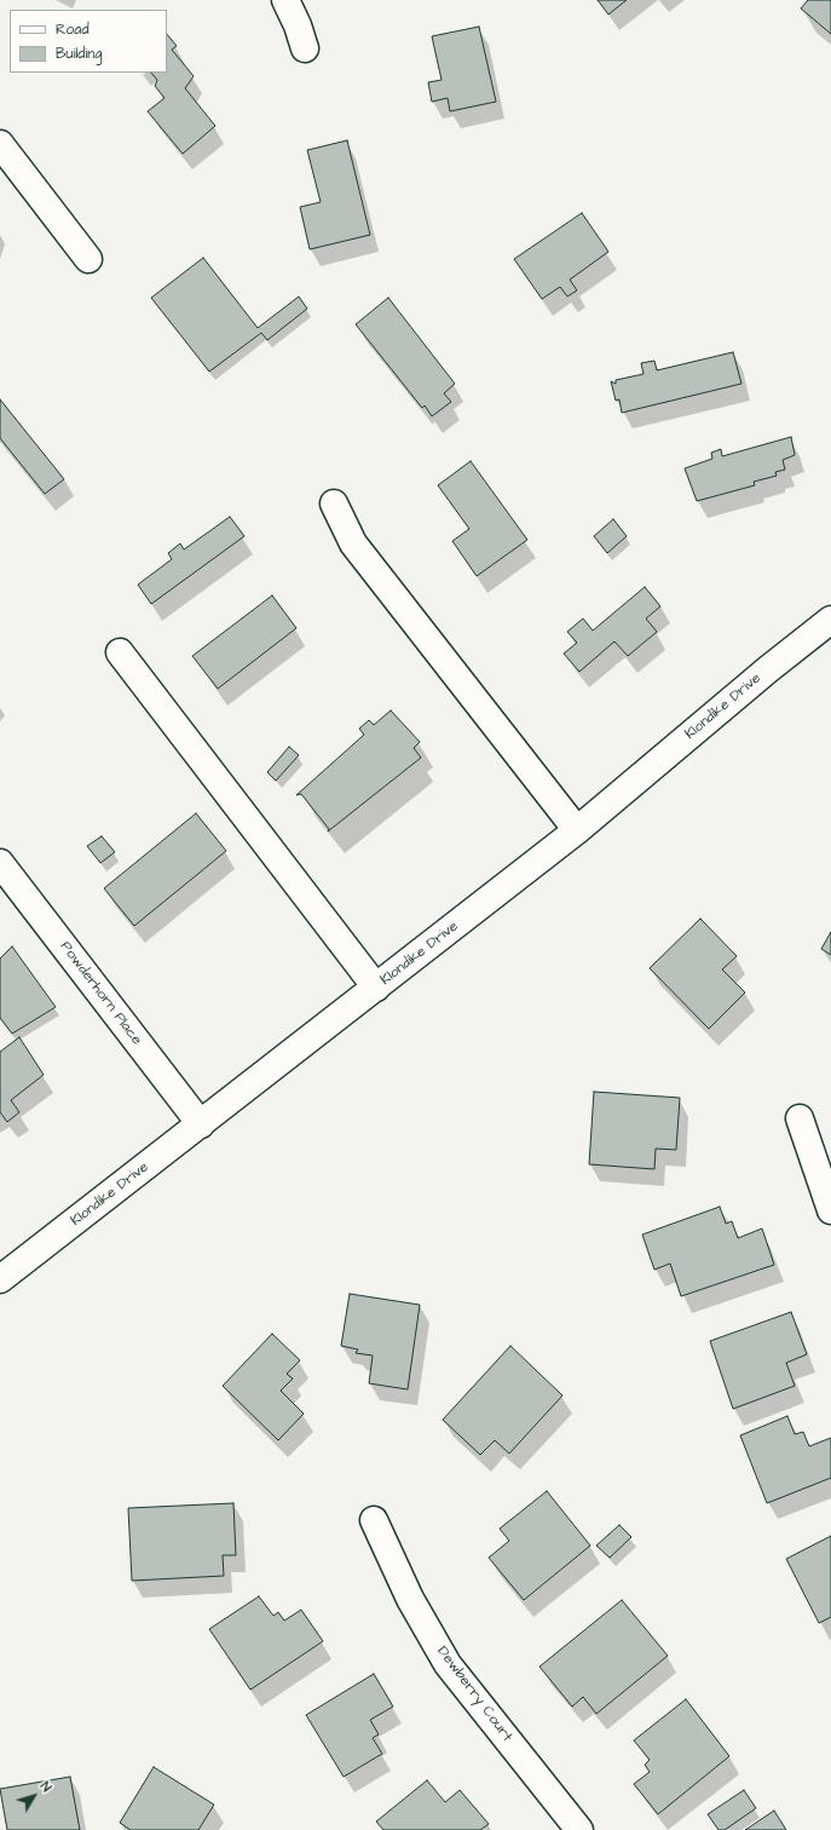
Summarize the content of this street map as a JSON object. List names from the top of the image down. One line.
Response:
{"streets":{"street":["Klondike Drive","Powderhorn Place","Dewberry Court"]},"crossings":[["Klondike Drive","Powderhorn Place"]],"legend":["Road","Building"],"north":"top right"}
